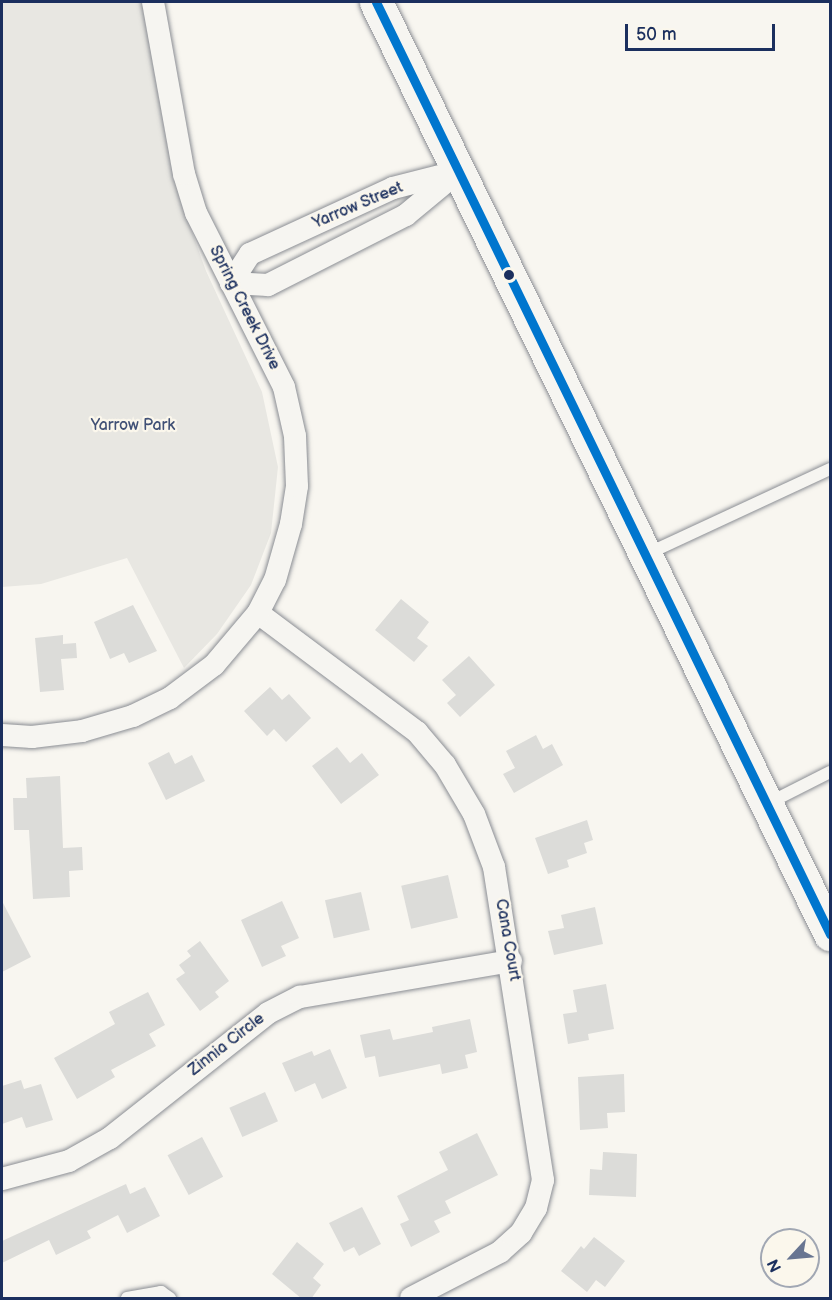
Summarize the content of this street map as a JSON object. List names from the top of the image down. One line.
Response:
{"streets":{"street":["Yarrow Street","Spring Creek Drive","Cana Court","Zinnia Circle"]},"crossings":[["Yarrow Street","Spring Creek Drive"],["Spring Creek Drive","Cana Court"],["Cana Court","Zinnia Circle"]],"parks":["Yarrow Park"],"scale_bar":"50 m","north":"bottom left"}
